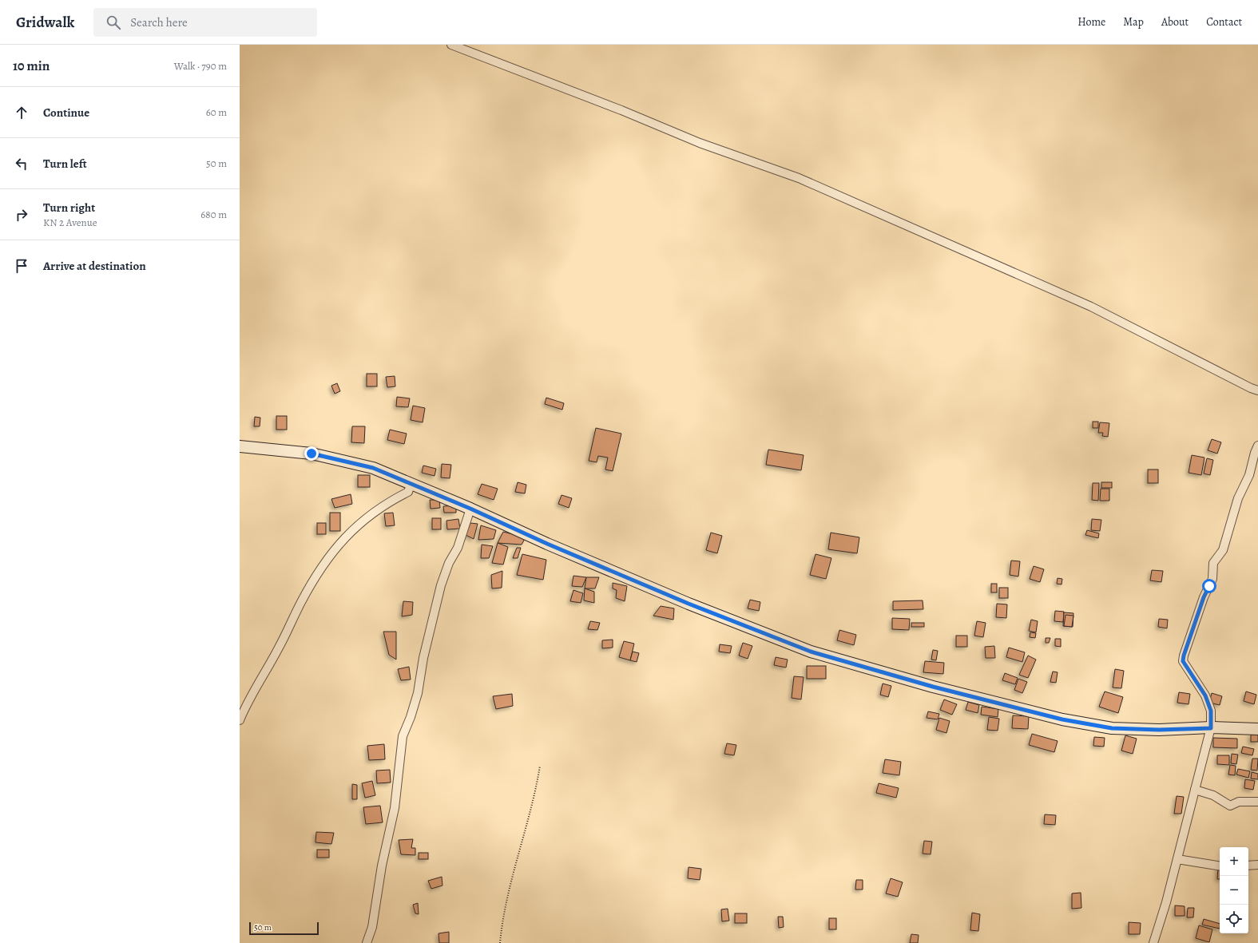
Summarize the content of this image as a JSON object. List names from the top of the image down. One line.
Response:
{"scale_bar":"50 m","page":{"header":"Gridwalk","search":"Search here","nav":["Home","Map","About","Contact"],"heading":["10 min","Walk · 790 m"],"list":[["Continue","60 m"],["Turn left","50 m"],["Turn right","KN 2 Avenue","680 m"],"Arrive at destination"],"map_buttons":["+","−"],"scale":"50 m"}}
